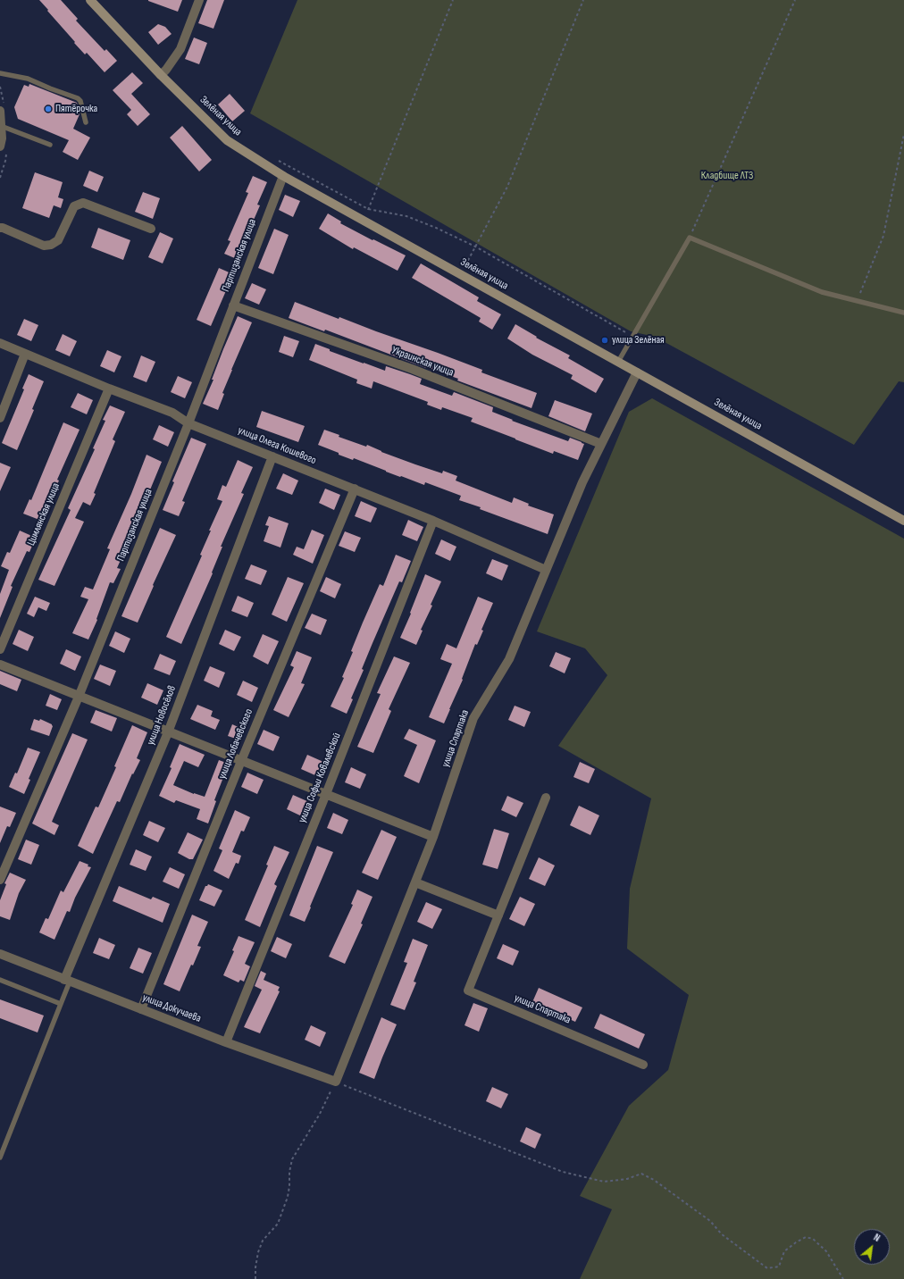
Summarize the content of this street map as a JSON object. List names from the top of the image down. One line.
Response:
{"streets":{"street":["Зелёная улица","Партизанская улица","Украинская улица","улица Олега Кошевого","Цимлянская улица","улица Новосёлов","улица Спартака","улица Лобачевского","улица Софьи Ковалевской","улица Докучаева"]},"crossings":[["Зелёная улица","Партизанская улица"],["Зелёная улица","улица Спартака"],["Партизанская улица","Украинская улица"],["Партизанская улица","улица Олега Кошевого"],["Украинская улица","улица Спартака"],["улица Олега Кошевого","Цимлянская улица"],["улица Олега Кошевого","улица Новосёлов"],["улица Олега Кошевого","улица Спартака"],["улица Олега Кошевого","улица Лобачевского"],["улица Олега Кошевого","улица Софьи Ковалевской"],["улица Новосёлов","улица Докучаева"],["улица Спартака","улица Докучаева"],["улица Лобачевского","улица Докучаева"],["улица Софьи Ковалевской","улица Докучаева"]],"parks":["Кладбище ЛТЗ"],"places":["Пятёрочка","улица Зелёная"],"north":"top right"}
